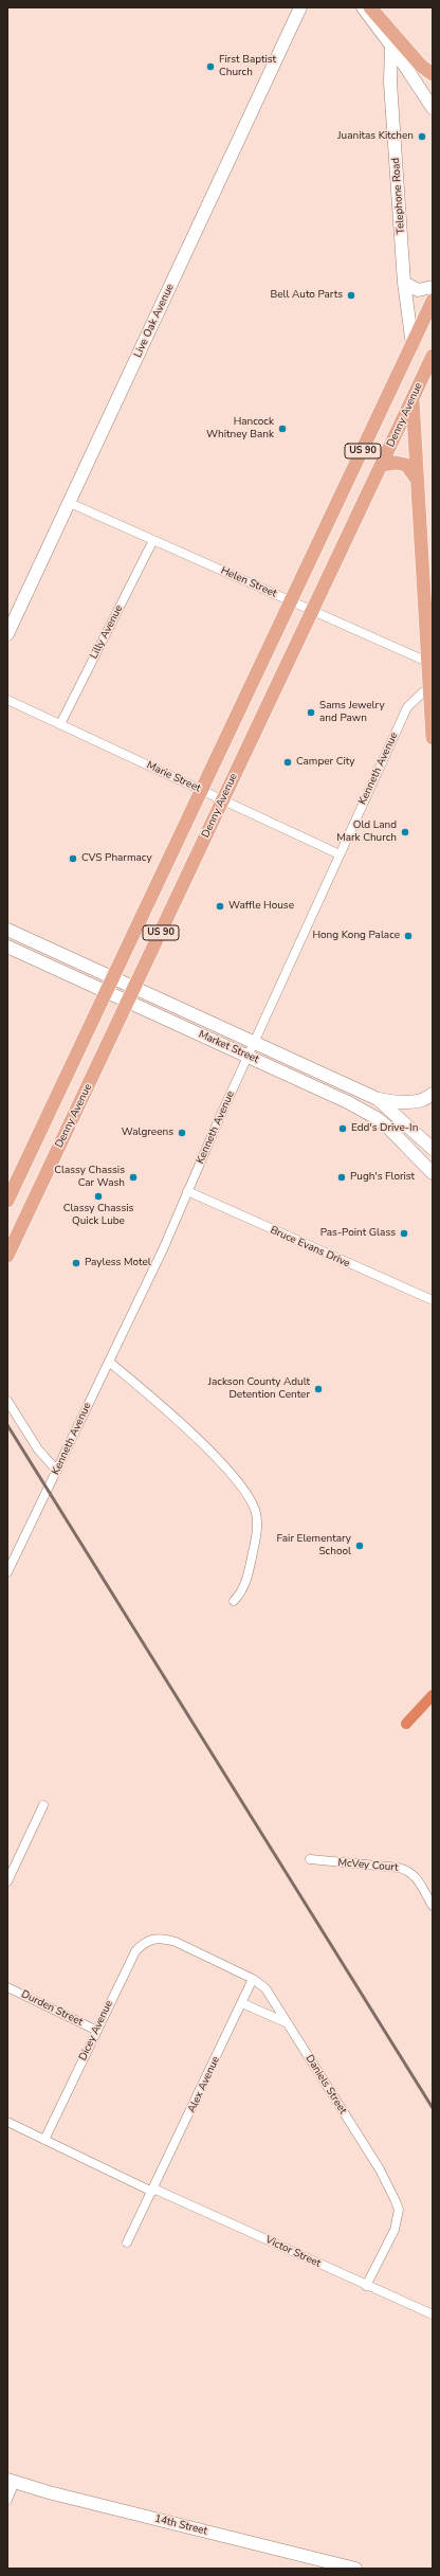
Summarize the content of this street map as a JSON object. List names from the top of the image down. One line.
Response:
{"streets":{"main road":["Denny Avenue","US 90"],"street":["Telephone Road","Live Oak Avenue","Helen Street","Lilly Avenue","Kenneth Avenue","Marie Street","Market Street","Bruce Evans Drive","McVey Court","Durden Street","Dicey Avenue","Alex Avenue","Daniels Street","Victor Street","14th Street"]},"crossings":[["Telephone Road","US 90"],["Live Oak Avenue","Helen Street"],["Denny Avenue","Helen Street"],["Denny Avenue","Marie Street"],["Denny Avenue","Market Street"],["US 90","Helen Street"],["US 90","Marie Street"],["US 90","Market Street"],["Helen Street","Lilly Avenue"],["Lilly Avenue","Marie Street"],["Kenneth Avenue","Marie Street"],["Kenneth Avenue","Market Street"],["Kenneth Avenue","Bruce Evans Drive"],["Durden Street","Dicey Avenue"],["Dicey Avenue","Daniels Street"],["Dicey Avenue","Victor Street"],["Alex Avenue","Daniels Street"],["Alex Avenue","Victor Street"],["Daniels Street","Victor Street"]],"places":["First Baptist Church","Juanitas Kitchen","Bell Auto Parts","Hancock Whitney Bank","Sams Jewelry and Pawn","Camper City","Old Land Mark Church","CVS Pharmacy","Waffle House","Hong Kong Palace","Edd's Drive-In","Walgreens","Classy Chassis Car Wash","Pugh's Florist","Classy Chassis Quick Lube","Pas-Point Glass","Payless Motel","Jackson County Adult Detention Center","Fair Elementary School"]}
